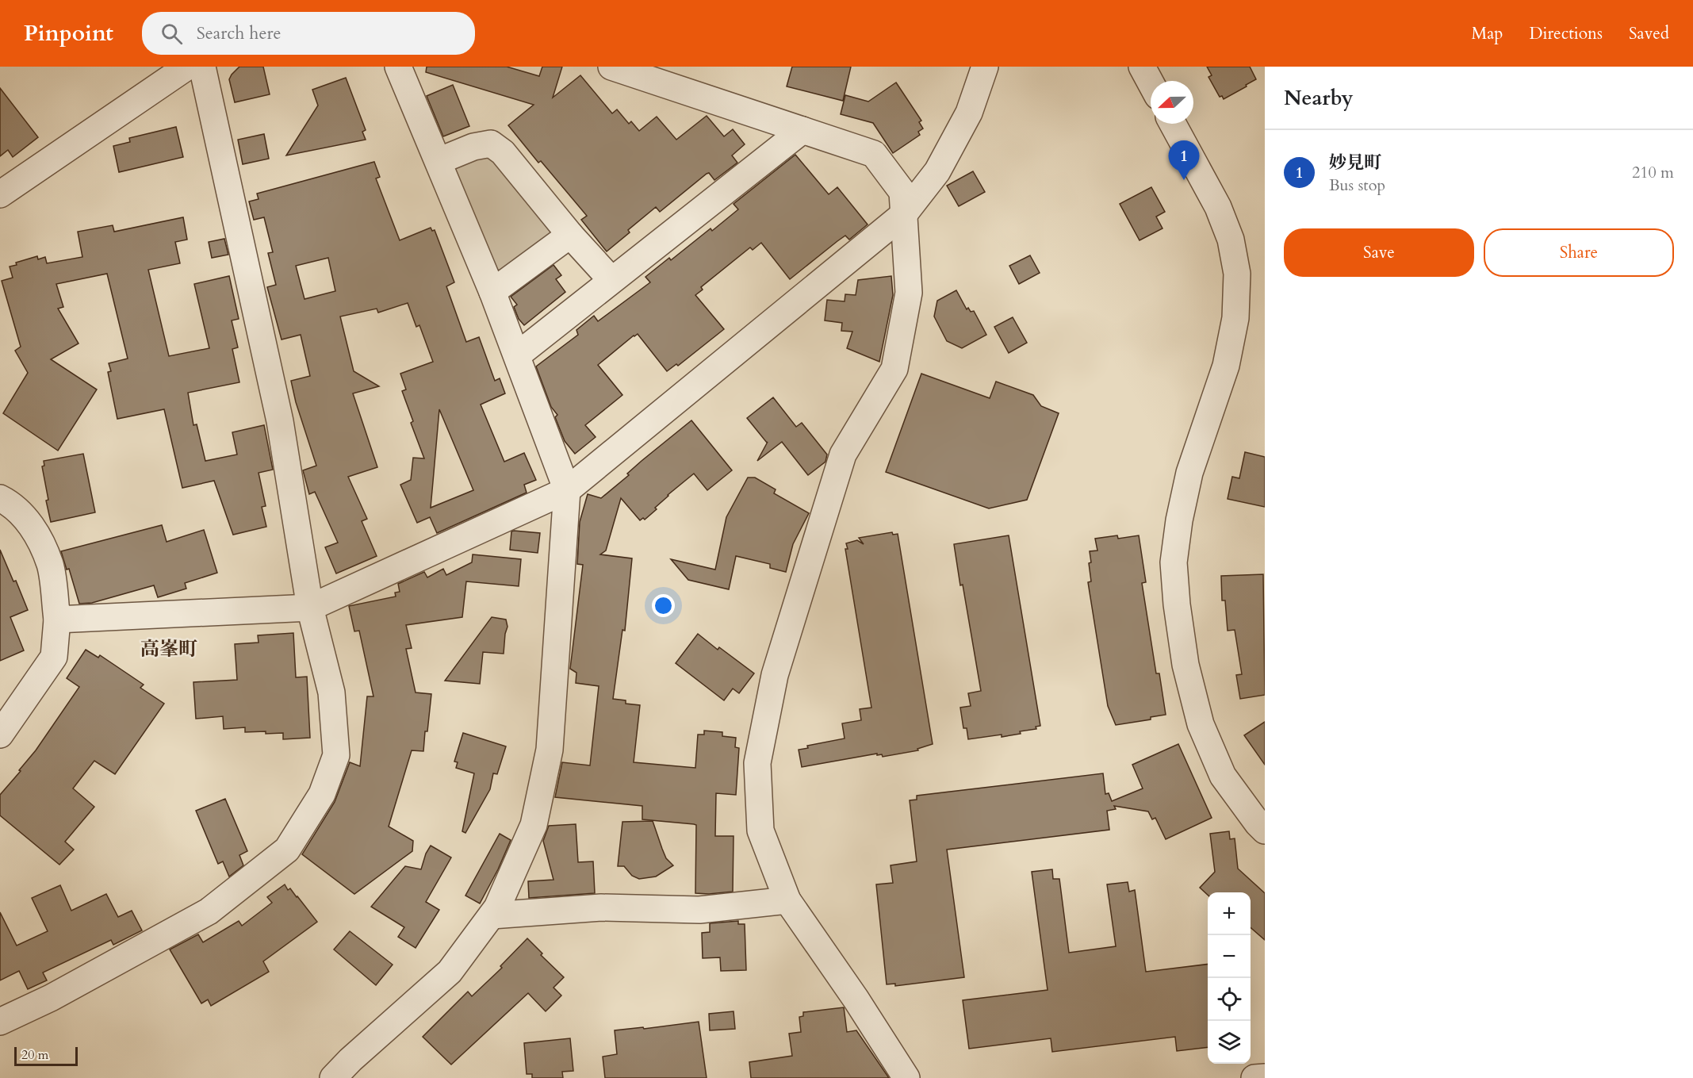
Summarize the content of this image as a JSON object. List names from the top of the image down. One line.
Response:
{"districts":["高峯町"],"scale_bar":"20 m","north":"left","page":{"header":"Pinpoint","search":"Search here","nav":["Map","Directions","Saved"],"heading":"Nearby","list":[{"mark":"1","name":"妙見町","note":"Bus stop","value":"210 m"}],"pins":"1","buttons":["Save","Share"],"map_buttons":["+","−"],"scale":"20 m"}}
